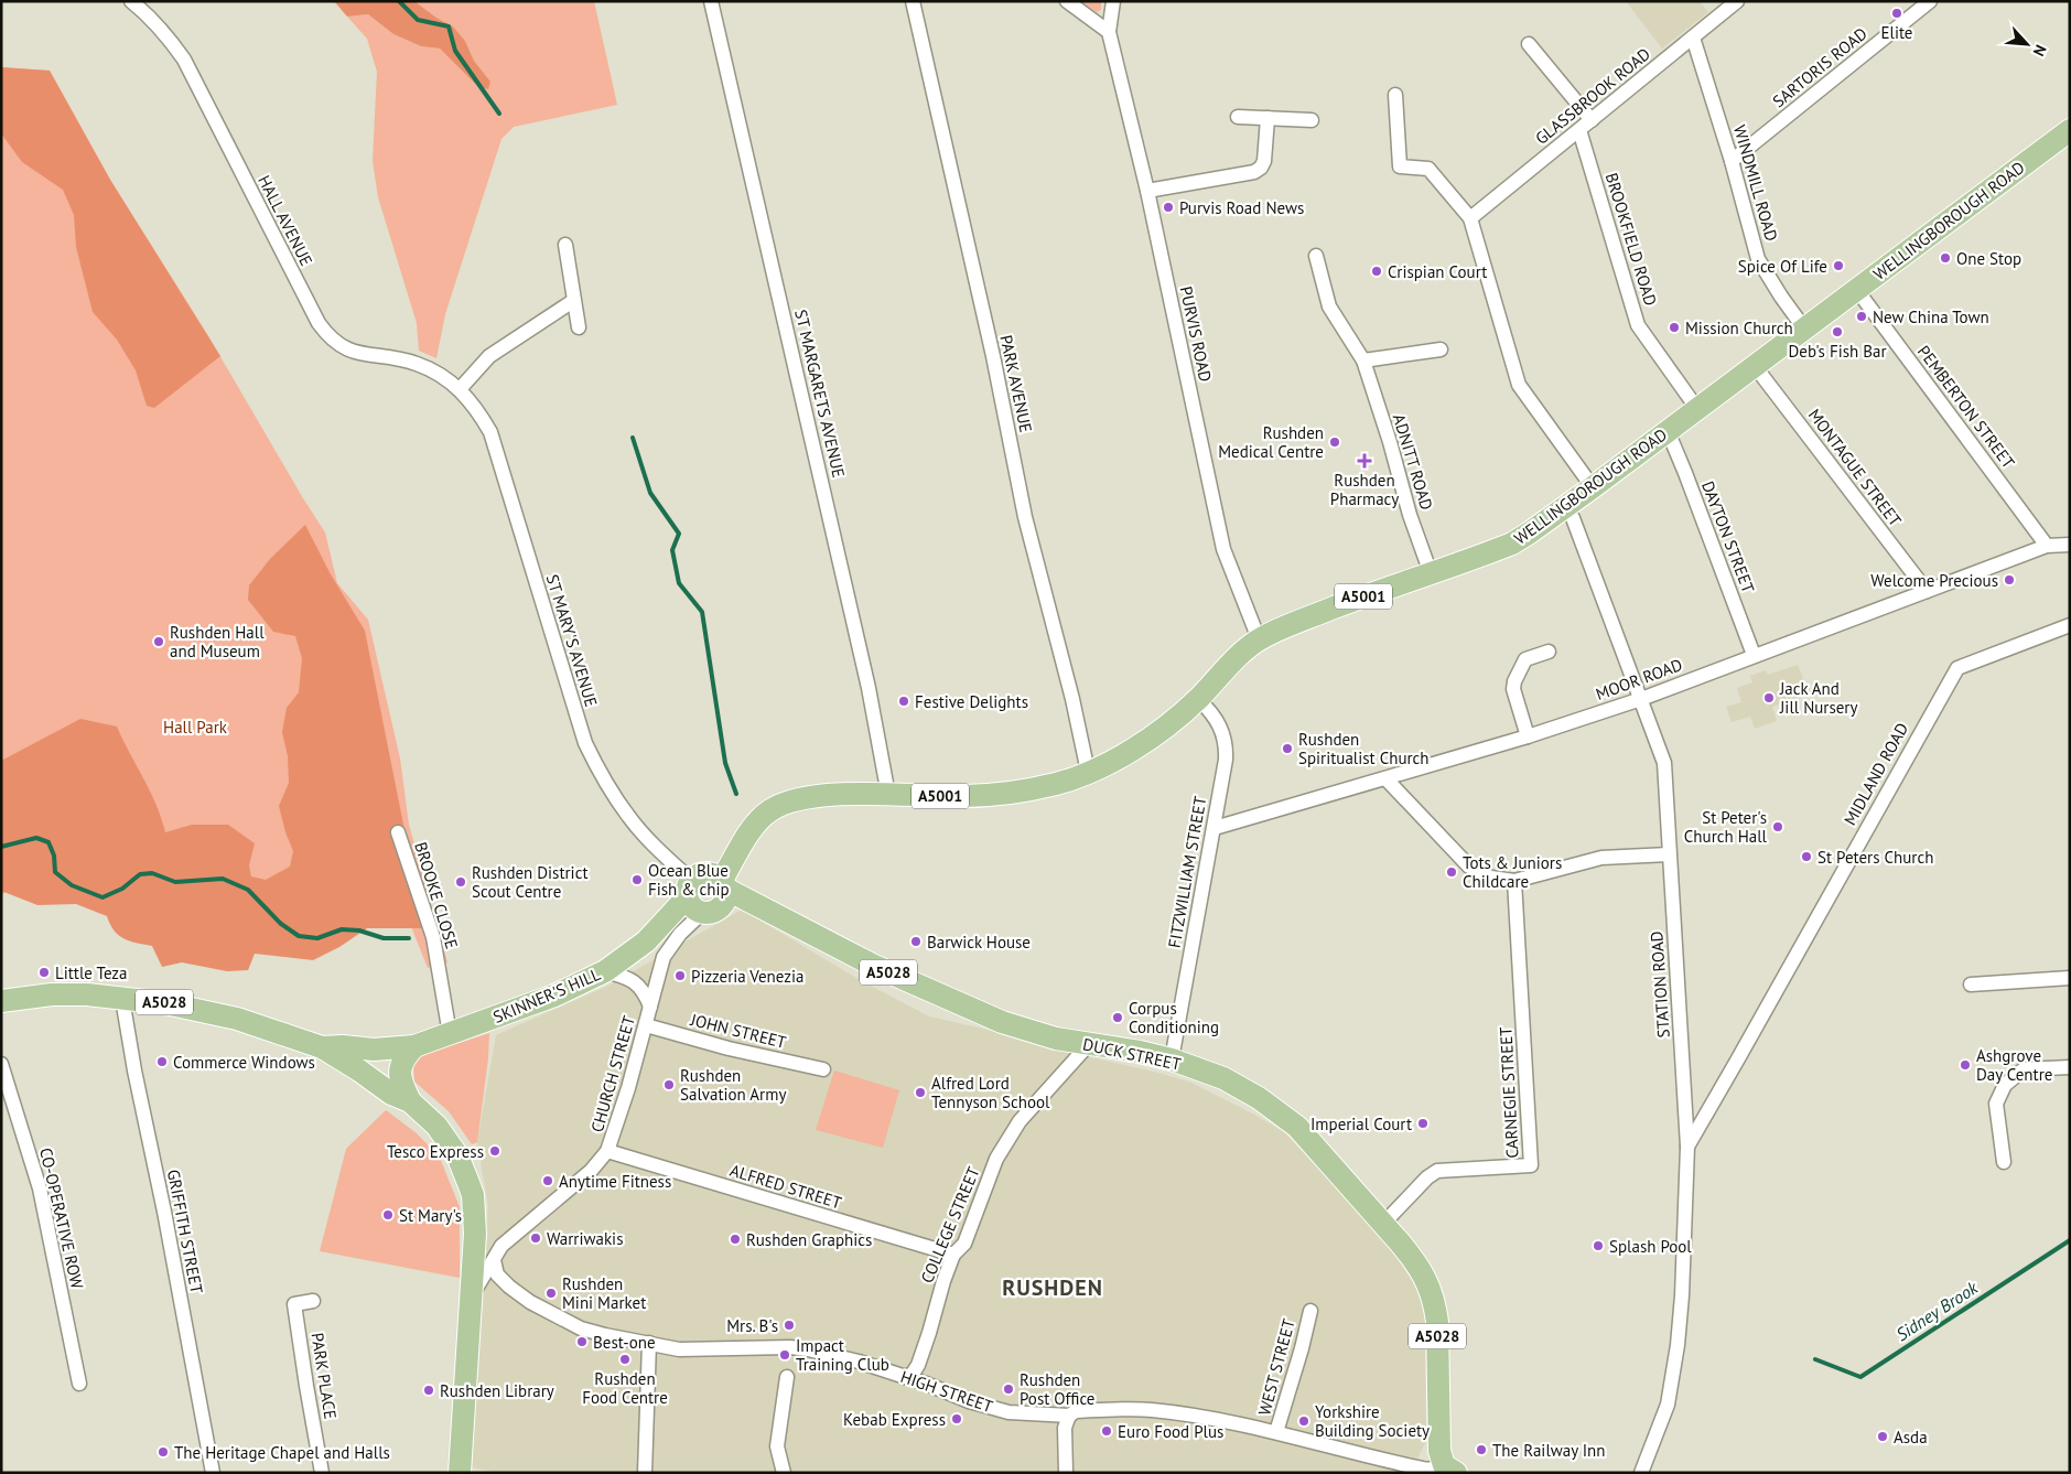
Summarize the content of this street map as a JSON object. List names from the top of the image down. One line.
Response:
{"streets":{"main road":["WELLINGBOROUGH ROAD","A5001","A5028","SKINNER'S HILL","DUCK STREET"],"street":["SARTORIS ROAD","GLASSBROOK ROAD","WINDMILL ROAD","HALL AVENUE","BROOKFIELD ROAD","PURVIS ROAD","PARK AVENUE","ST MARGARETS AVENUE","PEMBERTON STREET","ADNITT ROAD","MONTAGUE STREET","DAYTON STREET","ST MARY'S AVENUE","MOOR ROAD","MIDLAND ROAD","FITZWILLIAM STREET","BROOKE CLOSE","STATION ROAD","JOHN STREET","CHURCH STREET","CARNEGIE STREET","ALFRED STREET","CO-OPERATIVE ROW","COLLEGE STREET","GRIFFITH STREET","WEST STREET","PARK PLACE","HIGH STREET"]},"crossings":[["SARTORIS ROAD","WINDMILL ROAD"],["GLASSBROOK ROAD","WINDMILL ROAD"],["GLASSBROOK ROAD","BROOKFIELD ROAD"],["WINDMILL ROAD","WELLINGBOROUGH ROAD"],["HALL AVENUE","ST MARY'S AVENUE"],["WELLINGBOROUGH ROAD","BROOKFIELD ROAD"],["WELLINGBOROUGH ROAD","PURVIS ROAD"],["WELLINGBOROUGH ROAD","PARK AVENUE"],["WELLINGBOROUGH ROAD","ST MARGARETS AVENUE"],["WELLINGBOROUGH ROAD","PEMBERTON STREET"],["WELLINGBOROUGH ROAD","ADNITT ROAD"],["WELLINGBOROUGH ROAD","MONTAGUE STREET"],["WELLINGBOROUGH ROAD","DAYTON STREET"],["WELLINGBOROUGH ROAD","ST MARY'S AVENUE"],["WELLINGBOROUGH ROAD","FITZWILLIAM STREET"],["WELLINGBOROUGH ROAD","A5028"],["WELLINGBOROUGH ROAD","STATION ROAD"],["WELLINGBOROUGH ROAD","SKINNER'S HILL"],["WELLINGBOROUGH ROAD","DUCK STREET"],["WELLINGBOROUGH ROAD","CHURCH STREET"],["PEMBERTON STREET","MOOR ROAD"],["MONTAGUE STREET","MOOR ROAD"],["DAYTON STREET","MOOR ROAD"],["ST MARY'S AVENUE","A5028"],["ST MARY'S AVENUE","SKINNER'S HILL"],["ST MARY'S AVENUE","DUCK STREET"],["ST MARY'S AVENUE","CHURCH STREET"],["MOOR ROAD","FITZWILLIAM STREET"],["MOOR ROAD","STATION ROAD"],["MIDLAND ROAD","STATION ROAD"],["FITZWILLIAM STREET","DUCK STREET"],["BROOKE CLOSE","SKINNER'S HILL"],["A5028","SKINNER'S HILL"],["A5028","DUCK STREET"],["A5028","CHURCH STREET"],["A5028","GRIFFITH STREET"],["SKINNER'S HILL","DUCK STREET"],["SKINNER'S HILL","CHURCH STREET"],["JOHN STREET","CHURCH STREET"],["DUCK STREET","CHURCH STREET"],["DUCK STREET","CARNEGIE STREET"],["DUCK STREET","COLLEGE STREET"],["DUCK STREET","HIGH STREET"],["CHURCH STREET","ALFRED STREET"],["CHURCH STREET","HIGH STREET"],["ALFRED STREET","COLLEGE STREET"],["COLLEGE STREET","HIGH STREET"],["WEST STREET","HIGH STREET"]],"districts":["RUSHDEN"],"water":["Sidney Brook"],"parks":["Hall Park"],"places":{"other":["Elite","Purvis Road News","One Stop","Spice Of Life","Crispian Court","New China Town","Mission Church","Deb's Fish Bar","Rushden Medical Centre","Welcome Precious","Rushden Hall and Museum","Jack And Jill Nursery","Festive Delights","Rushden Spiritualist Church","St Peter's Church Hall","St Peters Church","Tots & Juniors Childcare","Ocean Blue Fish & chip","Rushden District Scout Centre","Barwick House","Little Teza","Pizzeria Venezia","Corpus Conditioning","Commerce Windows","Ashgrove Day Centre","Rushden Salvation Army","Alfred Lord Tennyson School","Imperial Court","Tesco Express","Anytime Fitness","St Mary's","Warriwakis","Rushden Graphics","Splash Pool","Rushden Mini Market","Mrs. B's","Best-one","Impact Training Club","Rushden Food Centre","Rushden Post Office","Rushden Library","Kebab Express","Yorkshire Building Society","Euro Food Plus","Asda","The Railway Inn","The Heritage Chapel and Halls"],"health":["Rushden Pharmacy"]},"north":"bottom right"}
